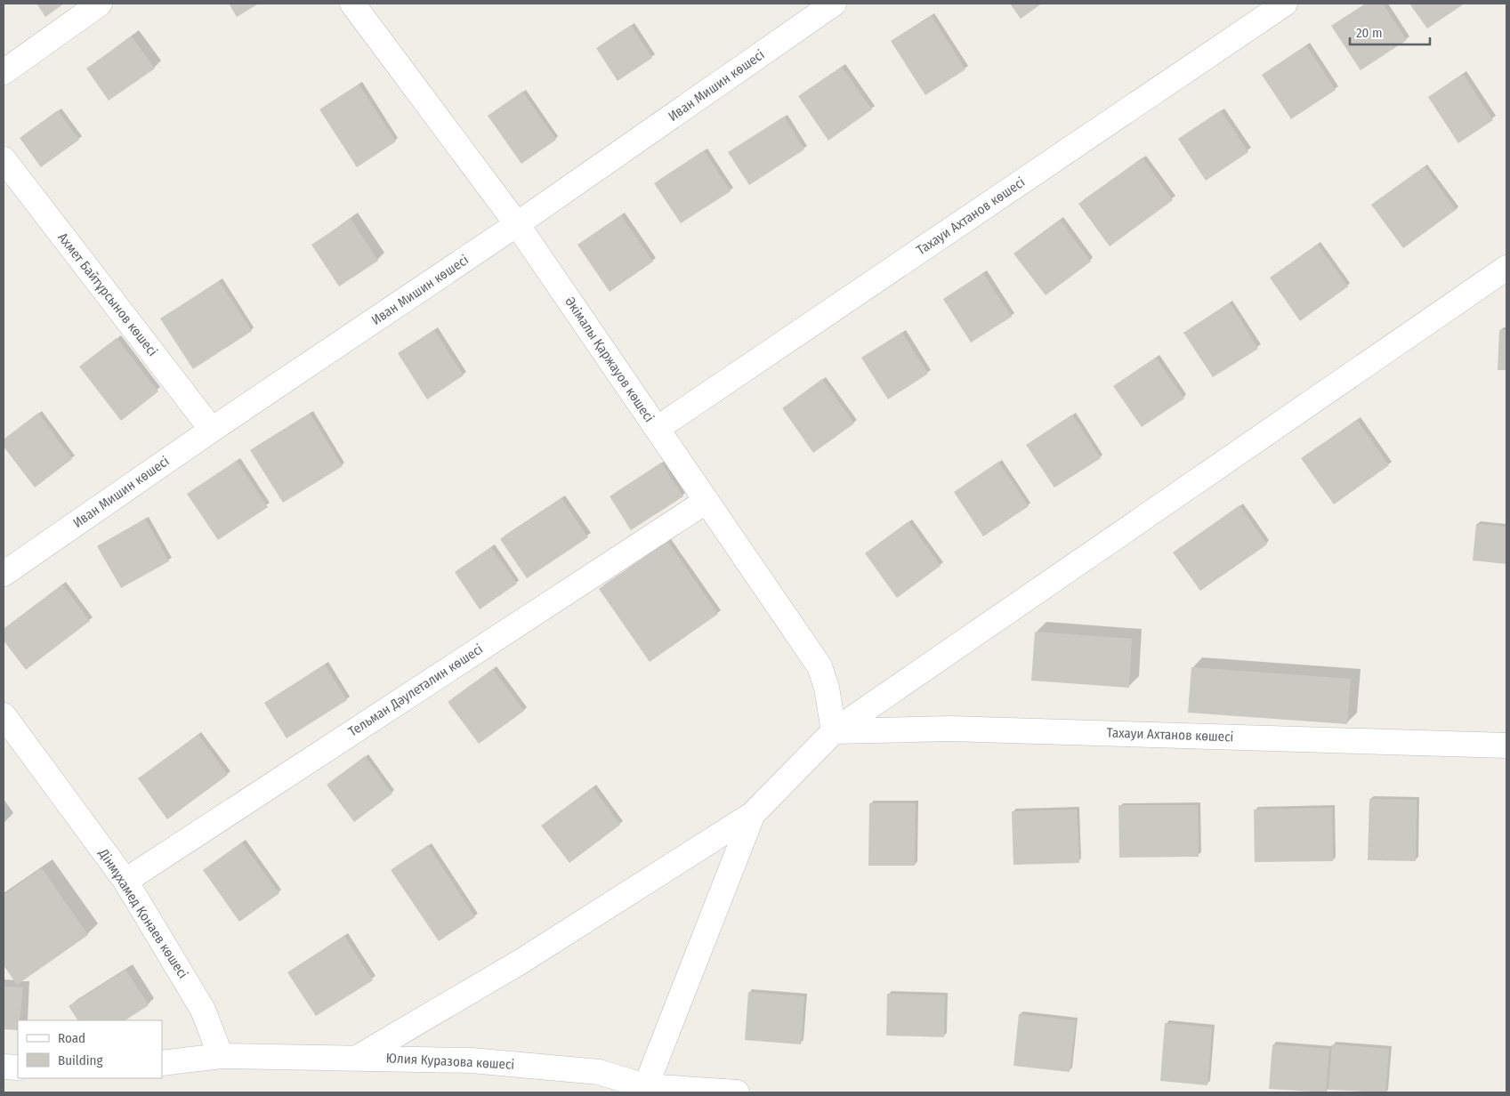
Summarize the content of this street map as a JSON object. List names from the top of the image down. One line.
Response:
{"streets":{"street":["Иван Мишин көшесі","Тахауи Ахтанов көшесі","Ахмет Байтұрсынов көшесі","Әкімалы Қаржауов көшесі","Тельман Дәулеталин көшесі","Дінмұхамед Қонаев көшесі","Юлия Куразова көшесі"]},"crossings":[["Иван Мишин көшесі","Ахмет Байтұрсынов көшесі"],["Иван Мишин көшесі","Әкімалы Қаржауов көшесі"],["Тахауи Ахтанов көшесі","Әкімалы Қаржауов көшесі"],["Әкімалы Қаржауов көшесі","Тельман Дәулеталин көшесі"],["Тельман Дәулеталин көшесі","Дінмұхамед Қонаев көшесі"],["Дінмұхамед Қонаев көшесі","Юлия Куразова көшесі"]],"legend":["Road","Building"],"scale_bar":"20 m"}
